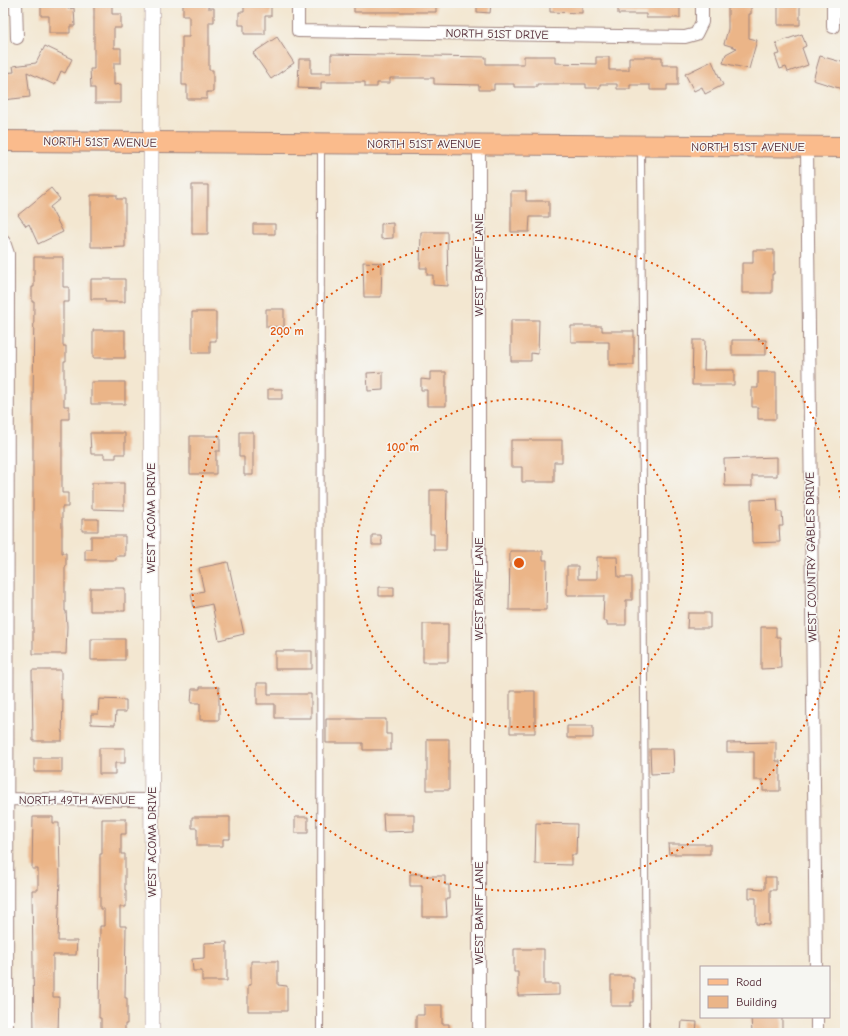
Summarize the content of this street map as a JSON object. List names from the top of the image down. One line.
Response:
{"streets":{"main road":["NORTH 51ST AVENUE"],"street":["NORTH 51ST DRIVE","WEST BANFF LANE","WEST ACOMA DRIVE","WEST COUNTRY GABLES DRIVE","NORTH 49TH AVENUE"]},"crossings":[["NORTH 51ST AVENUE","WEST BANFF LANE"],["NORTH 51ST AVENUE","WEST ACOMA DRIVE"],["NORTH 51ST AVENUE","WEST COUNTRY GABLES DRIVE"],["WEST ACOMA DRIVE","NORTH 49TH AVENUE"]],"legend":["Road","Building"],"rings":["200 m","100 m"]}
